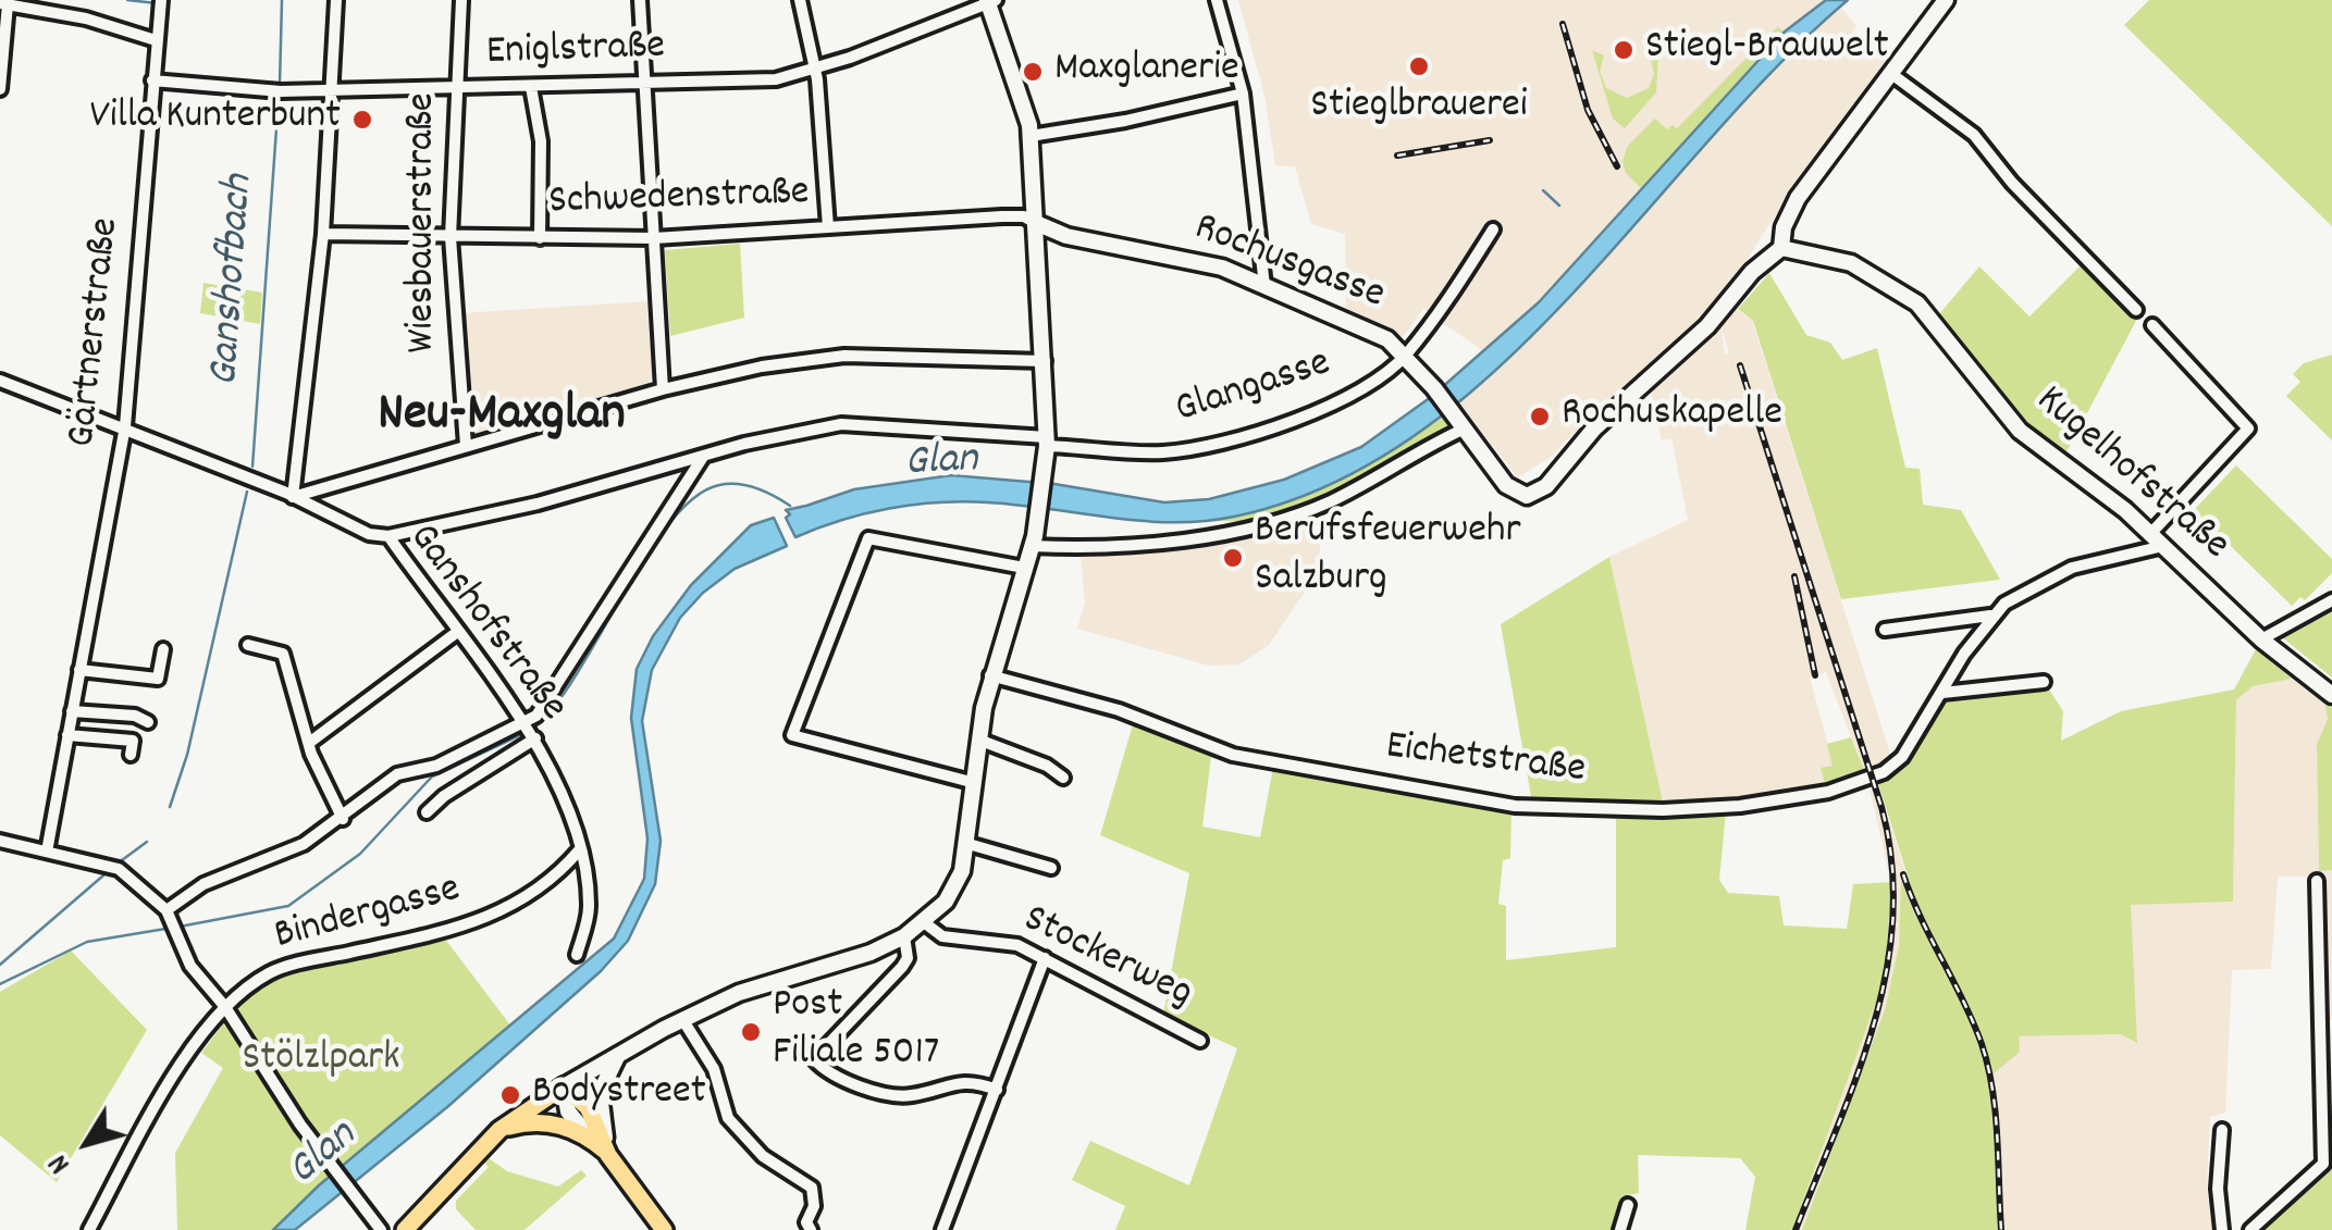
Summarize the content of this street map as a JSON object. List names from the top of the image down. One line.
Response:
{"streets":{"street":["Eniglstraße","Schwedenstraße","Wiesbauerstraße","Rochusgasse","Gärtnerstraße","Glangasse","Kugelhofstraße","Ganshofstraße","Eichetstraße","Bindergasse","Stockerweg"]},"crossings":[["Eniglstraße","Wiesbauerstraße"],["Eniglstraße","Gärtnerstraße"],["Schwedenstraße","Wiesbauerstraße"],["Schwedenstraße","Rochusgasse"],["Rochusgasse","Glangasse"],["Rochusgasse","Kugelhofstraße"],["Gärtnerstraße","Ganshofstraße"],["Glangasse","Ganshofstraße"],["Kugelhofstraße","Eichetstraße"],["Ganshofstraße","Bindergasse"]],"districts":["Neu-Maxglan"],"water":["Ganshofbach","Glan"],"parks":["Stölzlpark"],"places":["Stiegl-Brauwelt","Stieglbrauerei","Maxglanerie","Villa Kunterbunt","Rochuskapelle","Berufsfeuerwehr Salzburg","Post Filiale 5017","Bodystreet"],"north":"bottom left"}
